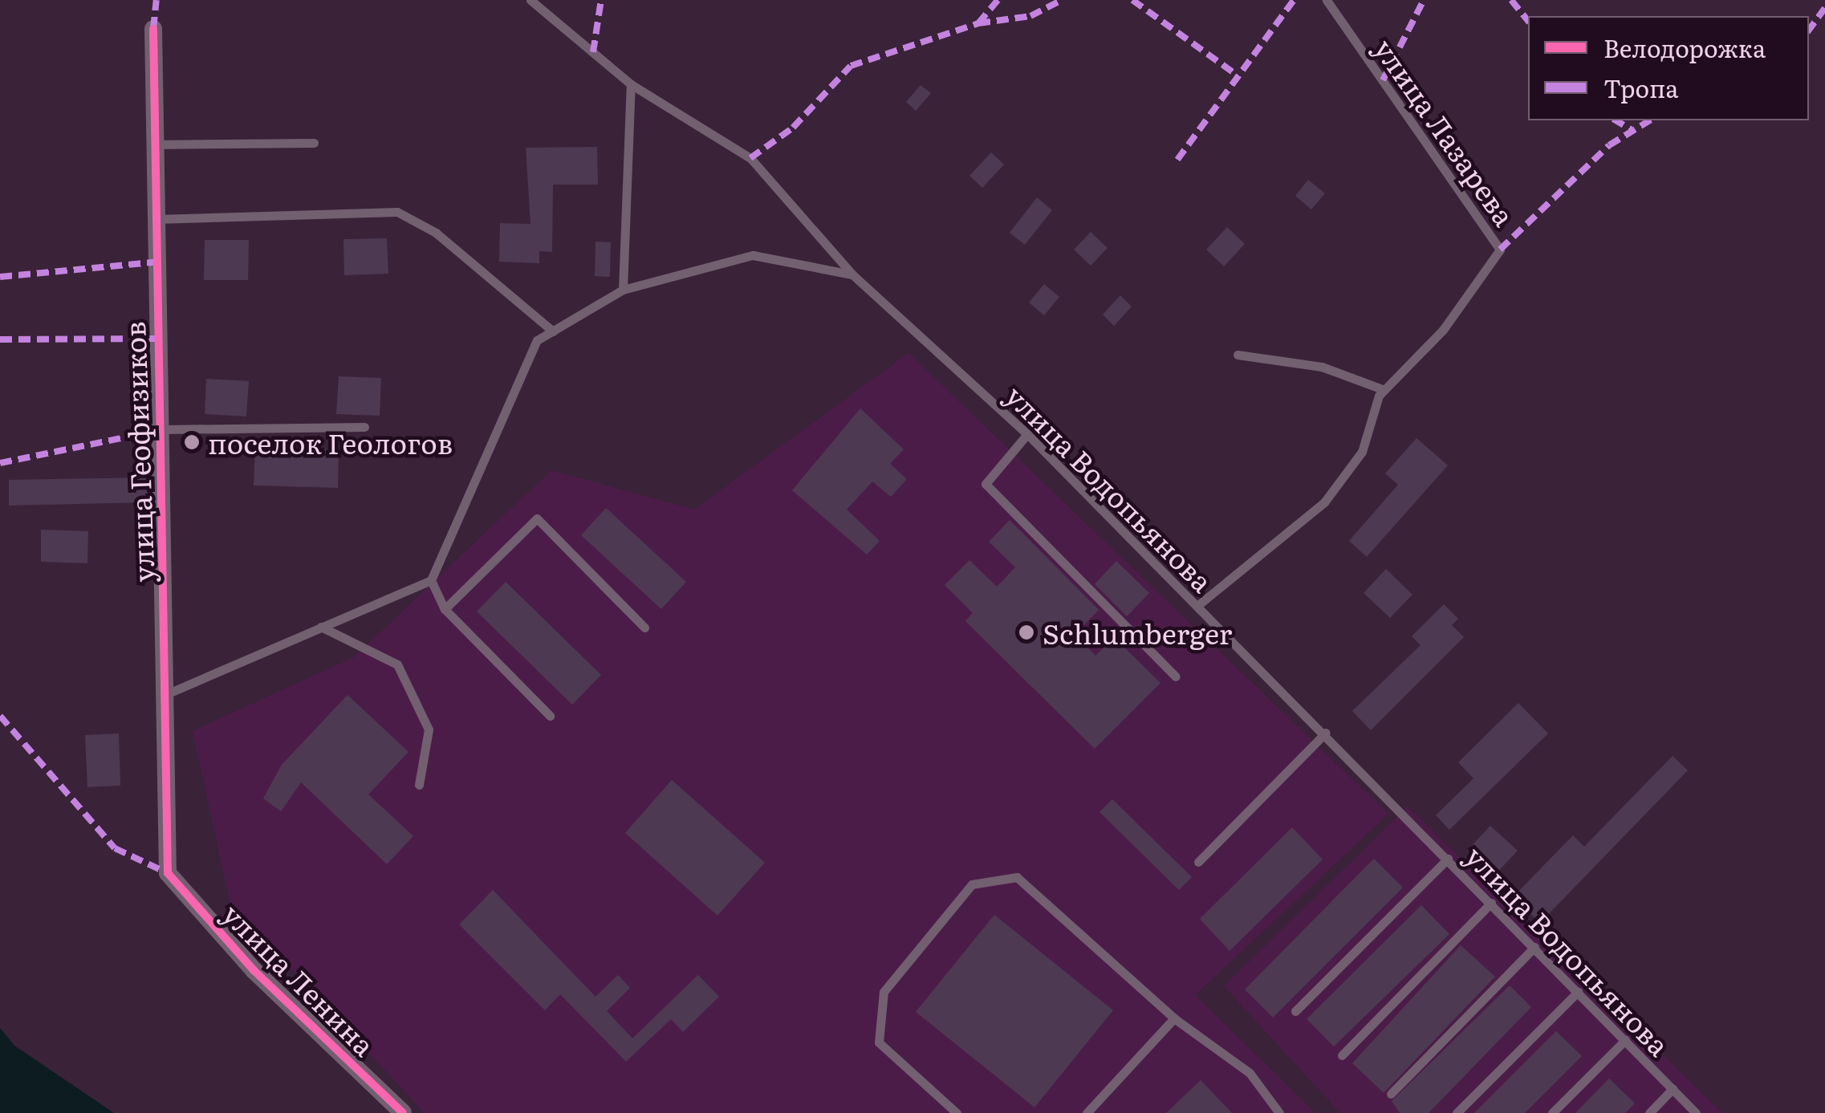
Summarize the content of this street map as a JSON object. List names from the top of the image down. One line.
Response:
{"streets":{"street":["улица Геофизиков","улица Ленина"],"lane":["улица Лазарева","улица Водопьянова"]},"crossings":[["улица Геофизиков","улица Ленина"]],"places":["поселок Геологов","Schlumberger"],"legend":["Велодорожка","Тропа"]}
